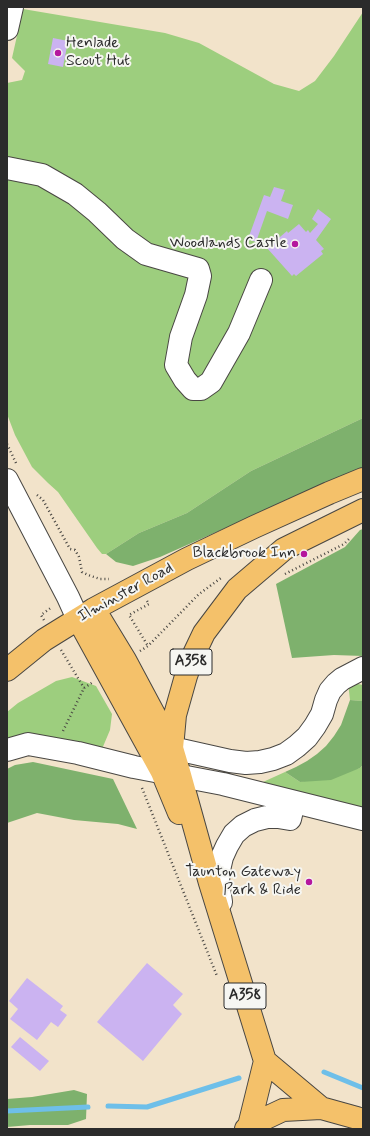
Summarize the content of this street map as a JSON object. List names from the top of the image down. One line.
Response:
{"streets":{"highway":["Ilminster Road","A358"]},"crossings":[["Ilminster Road","A358"]],"places":["Henlade Scout Hut","Woodlands Castle","Blackbrook Inn","Taunton Gateway Park & Ride"]}
